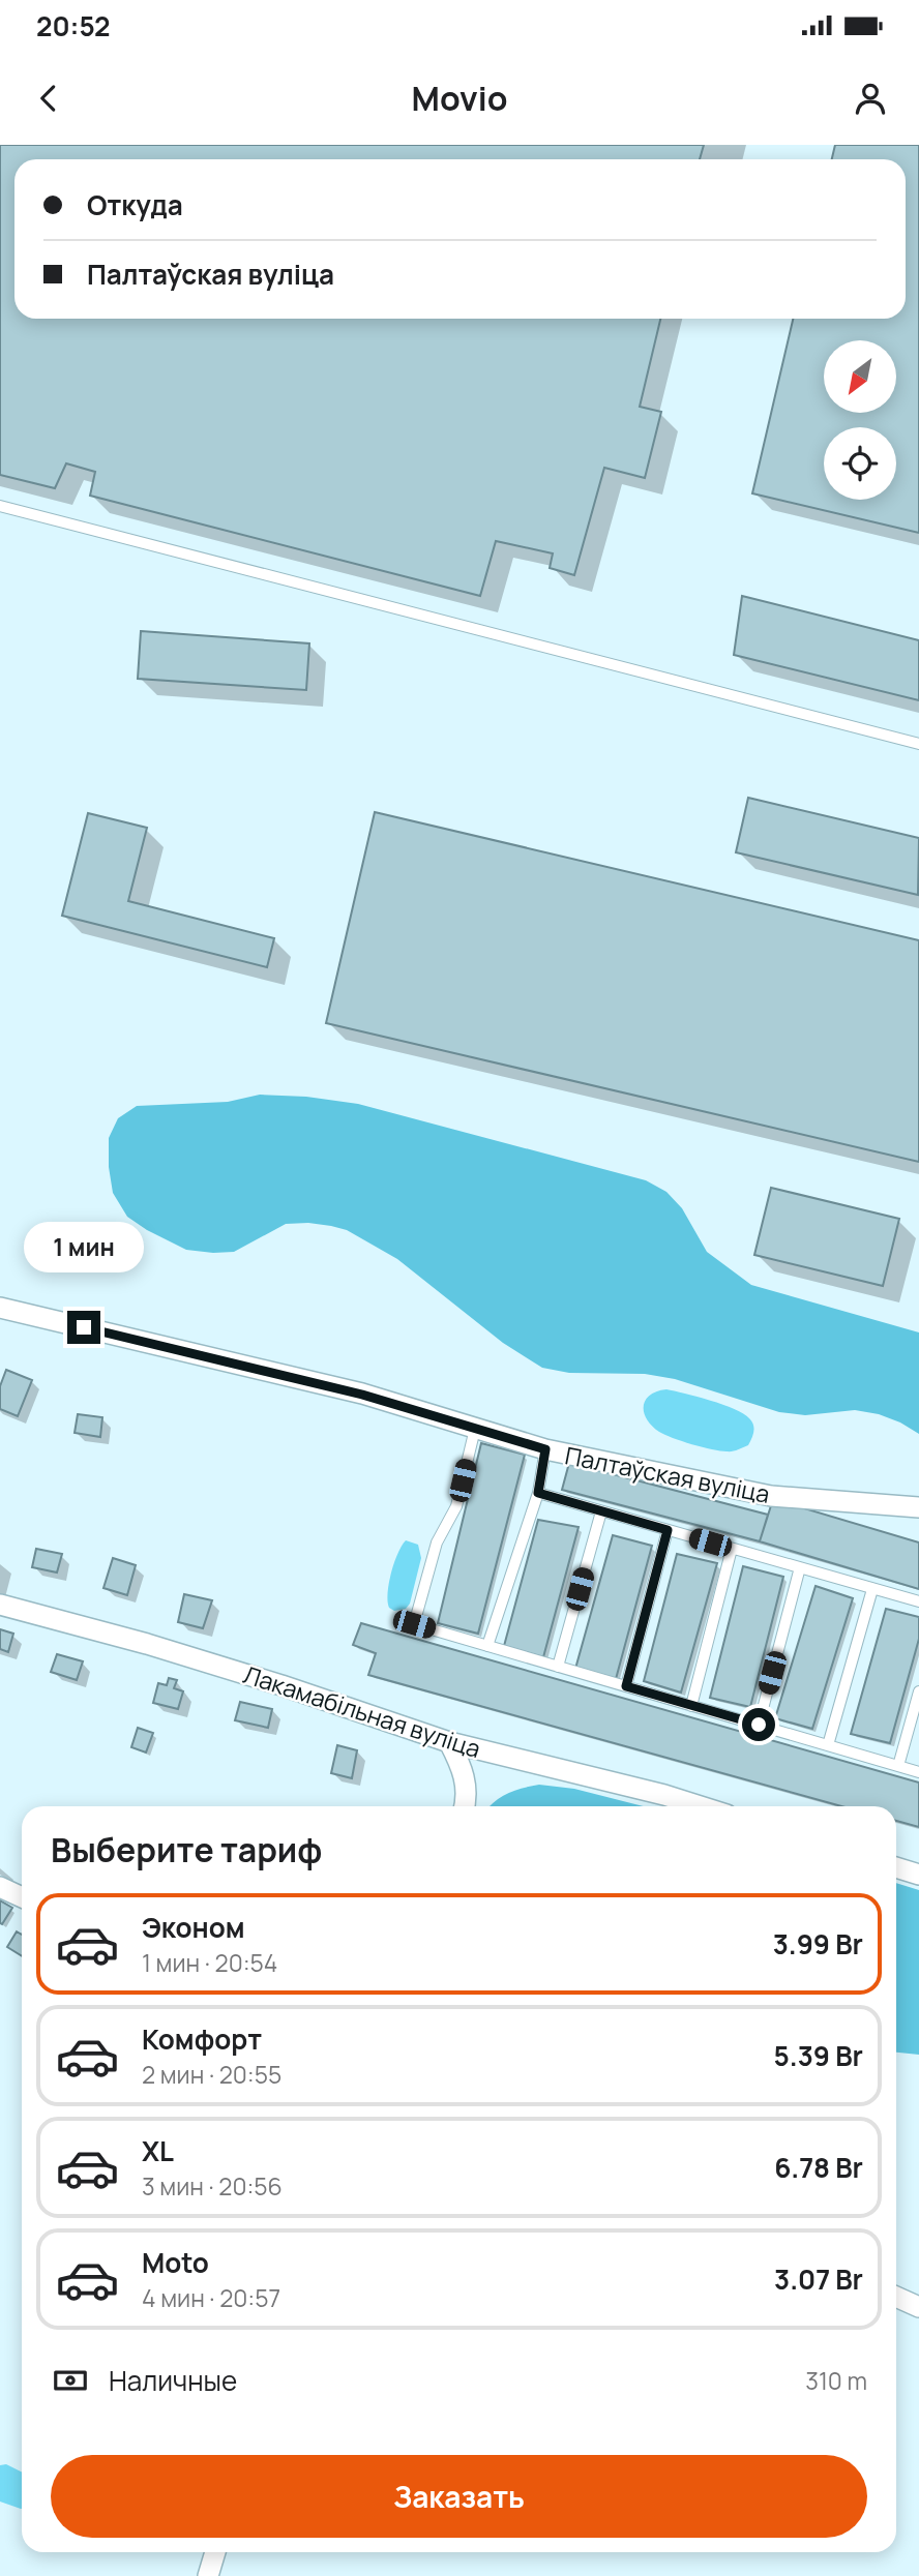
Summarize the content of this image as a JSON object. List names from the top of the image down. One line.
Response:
{"streets":{"street":["Палтаўская вуліца","Лакамабільная вуліца"]},"north":"bottom left","page":{"status":"20:52","header":"Movio","banner":["Откуда","Палтаўская вуліца"],"bubble":"1 мин","heading":"Выберите тариф","list":[{"name":"Эконом","note":"1 мин · 20:54","value":"3.99 Br"},{"name":"Комфорт","note":"2 мин · 20:55","value":"5.39 Br"},{"name":"XL","note":"3 мин · 20:56","value":"6.78 Br"},{"name":"Moto","note":"4 мин · 20:57","value":"3.07 Br"}],"pay":["Наличные","310 m"],"buttons":"Заказать"}}
